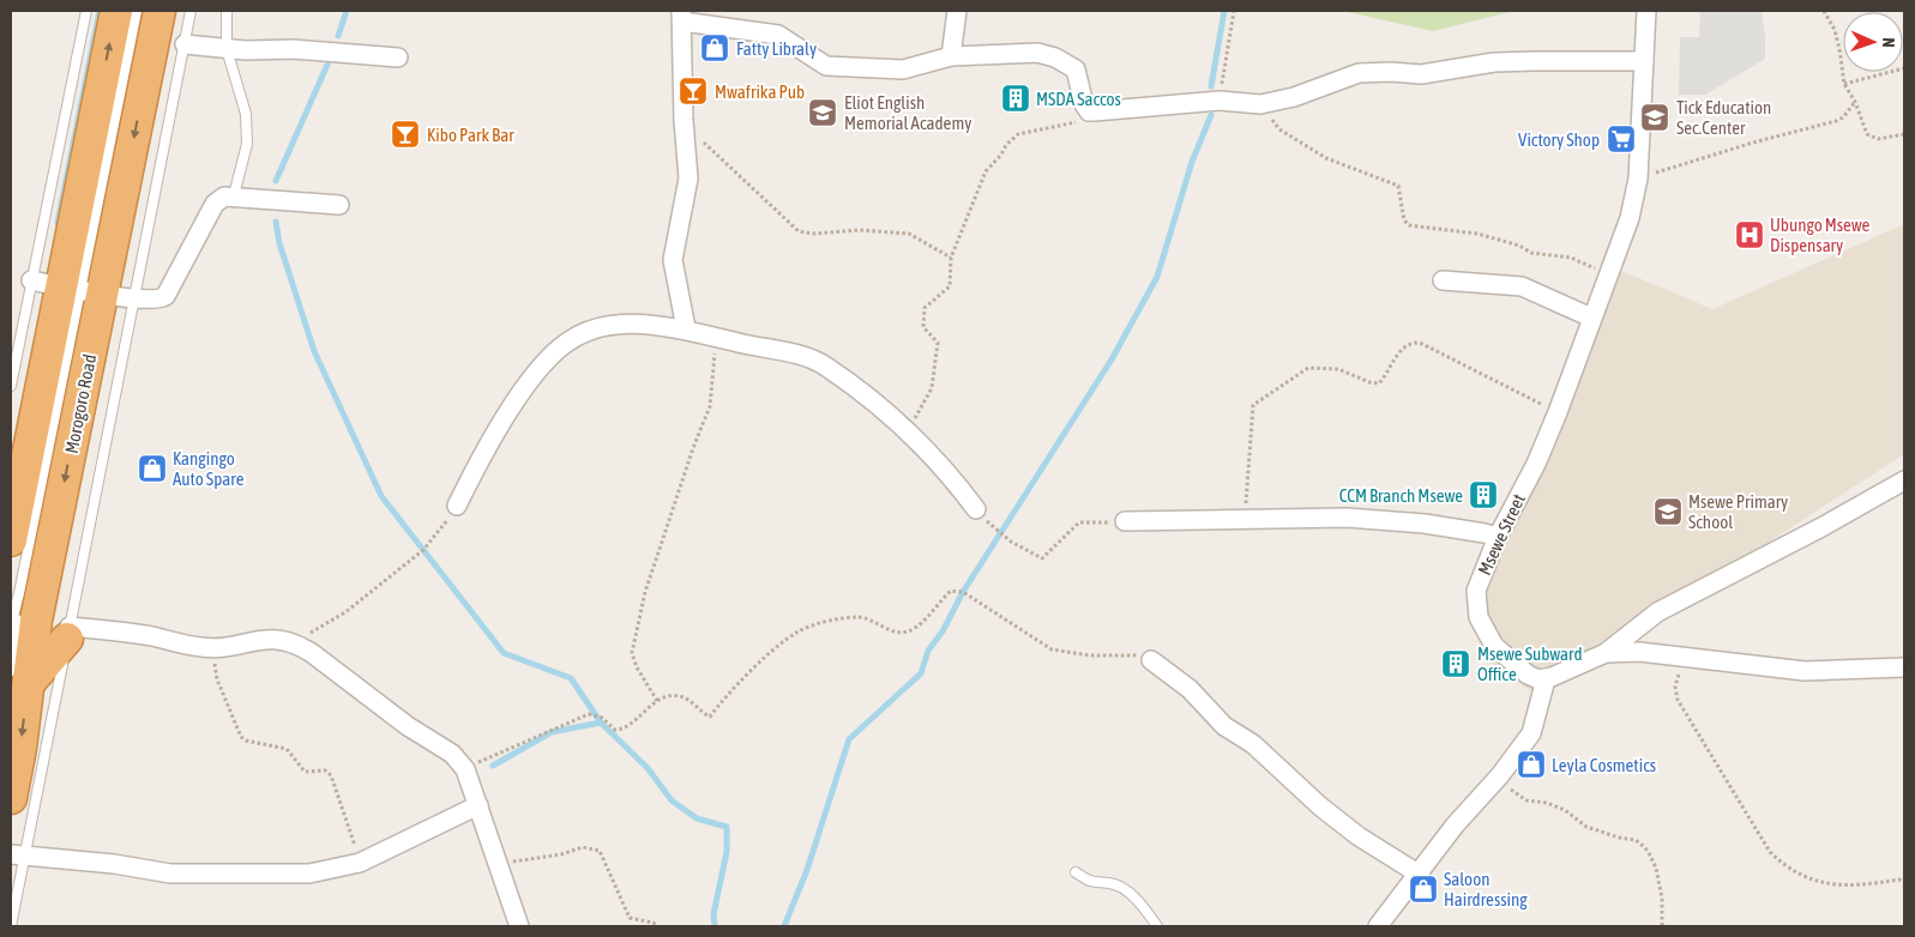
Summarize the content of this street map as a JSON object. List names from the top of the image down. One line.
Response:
{"streets":{"highway":["Morogoro Road"],"street":["Msewe Street"]},"places":{"shop":["Fatty Libraly","Kangingo Auto Spare","Leyla Cosmetics","Saloon Hairdressing"],"bar":["Mwafrika Pub","Kibo Park Bar"],"building":["MSDA Saccos","CCM Branch Msewe","Msewe Subward Office"],"school or university":["Eliot English Memorial Academy","Tick Education Sec.Center","Msewe Primary School"],"supermarket":["Victory Shop"],"hospital":["Ubungo Msewe Dispensary"]},"north":"right"}
